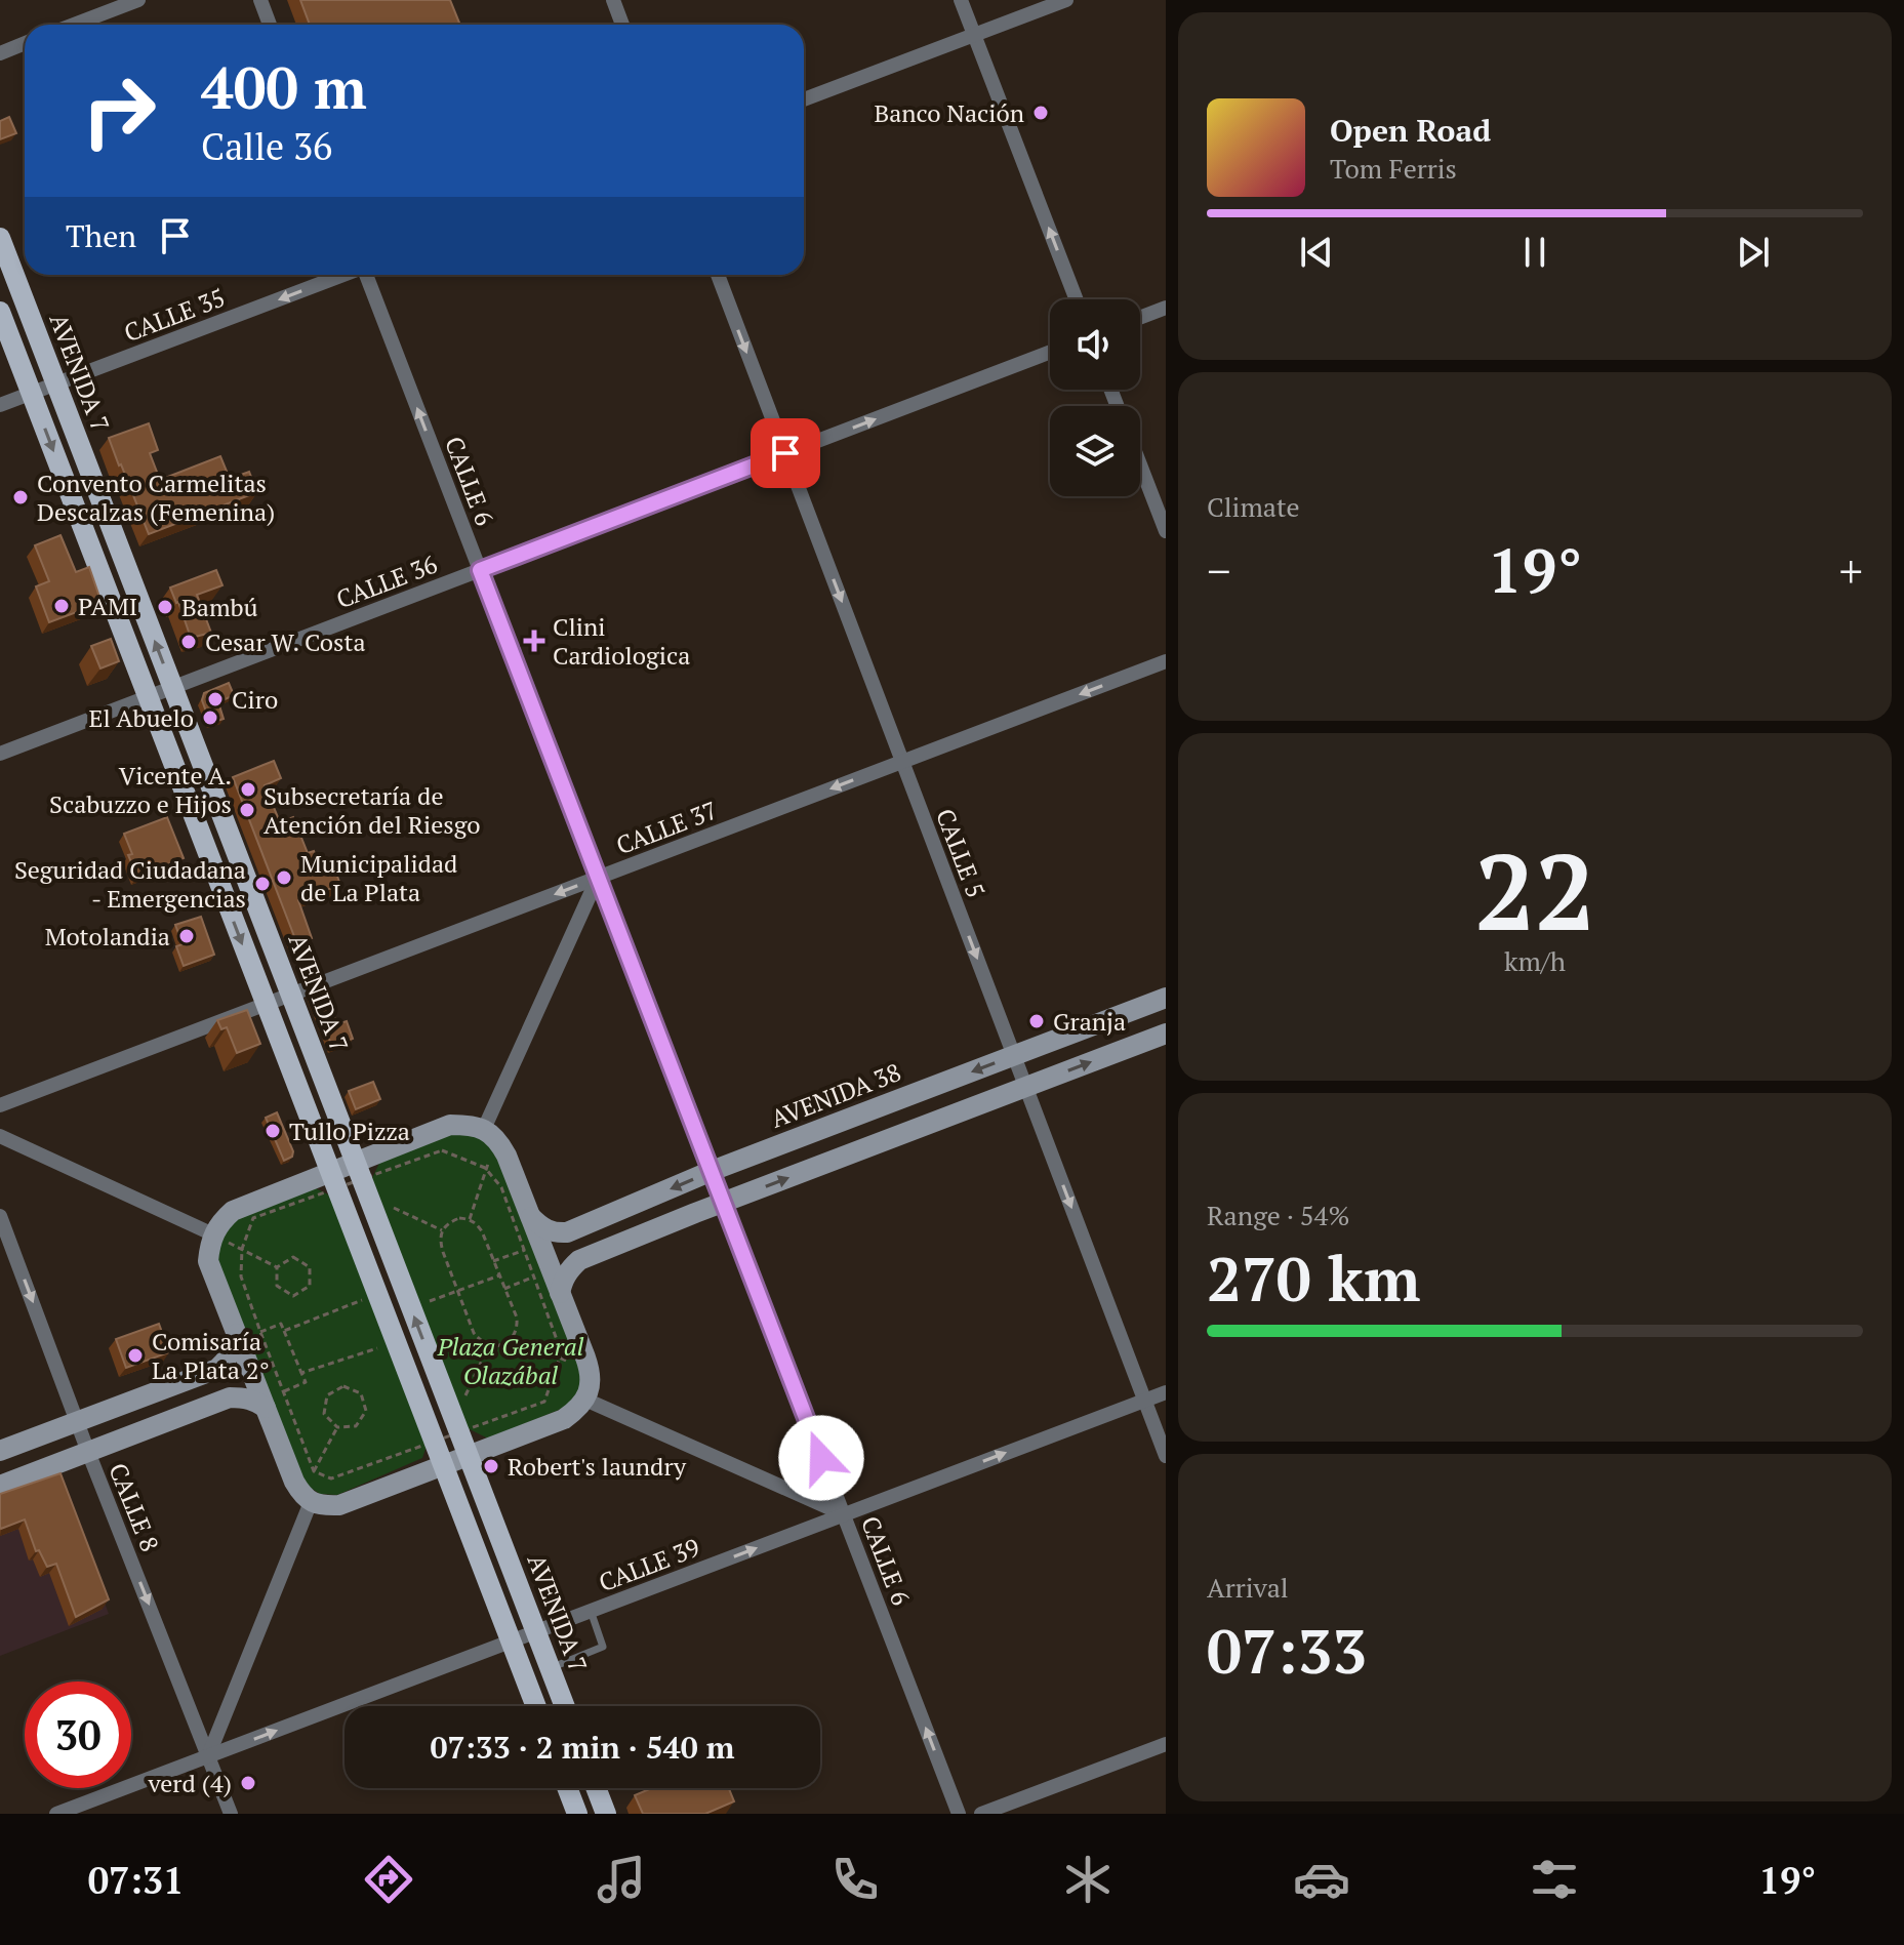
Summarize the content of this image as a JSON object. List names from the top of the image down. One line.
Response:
{"streets":{"main road":["AVENIDA 7","AVENIDA 38"],"street":["CALLE 35","CALLE 6","CALLE 36","CALLE 37","CALLE 5","CALLE 8","CALLE 39"]},"crossings":[["CALLE 35","AVENIDA 7"],["AVENIDA 7","CALLE 36"],["AVENIDA 7","CALLE 37"],["AVENIDA 7","CALLE 39"],["CALLE 6","CALLE 36"],["CALLE 6","CALLE 37"],["CALLE 6","AVENIDA 38"],["CALLE 6","CALLE 39"],["CALLE 36","CALLE 5"],["CALLE 37","CALLE 5"],["CALLE 5","AVENIDA 38"],["CALLE 5","CALLE 39"],["CALLE 8","CALLE 39"]],"one_way":["CALLE 35","CALLE 6","CALLE 37","CALLE 5","CALLE 8","CALLE 39"],"parks":["Plaza General Olazábal"],"places":{"other":["Banco Nación","Convento Carmelitas Descalzas (Femenina)","PAMI","Bambú","Cesar W. Costa","Ciro","El Abuelo","Vicente A. Scabuzzo e Hijos","Subsecretaría de Atención del Riesgo","Municipalidad de La Plata","Seguridad Ciudadana - Emergencias","Motolandia","Granja","Tullo Pizza","Comisaría La Plata 2°","Robert's laundry","verd (4)"],"health":["Clini Cardiologica"]},"page":{"turn":["400 m","Calle 36"],"song":["Open Road","Tom Ferris"],"then":"Then","tile":["Climate",["22","km/h"],["Range · 54%","270 km"],["Arrival","07:33"]],"heat":["−","19°","+"],"limit":"30","trip":"07:33 · 2 min · 540 m","tabs":["07:31","19°"]}}
